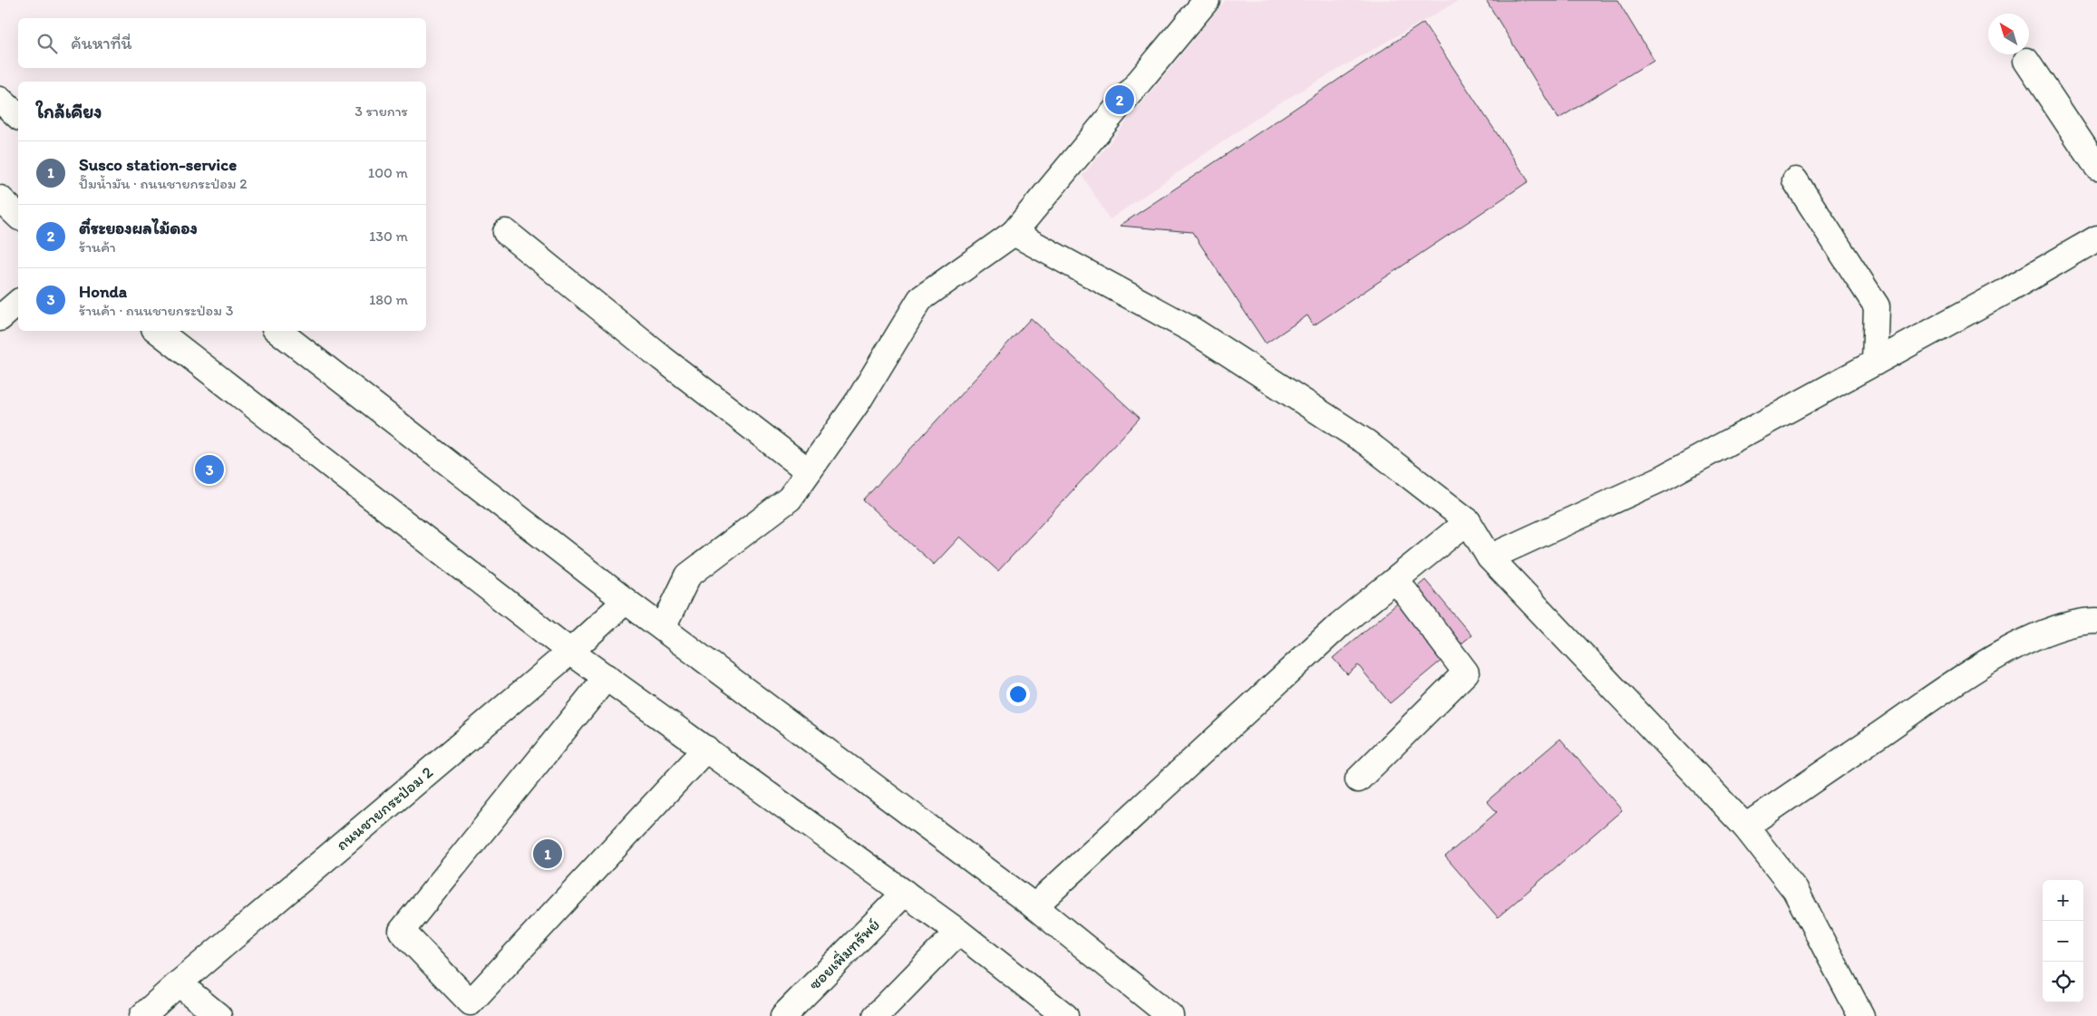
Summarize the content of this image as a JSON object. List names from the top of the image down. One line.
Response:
{"streets":{"street":["ถนนชายกระป่อม 2","ซอยเพิ่มทรัพย์"]},"north":"top left","page":{"search":"ค้นหาที่นี่","heading":["ใกล้เคียง","3 รายการ"],"pins":["2","3","1"],"list":[{"mark":"1","name":"Susco station-service","note":"ปั๊มน้ำมัน · ถนนชายกระป่อม 2","value":"100 m"},{"mark":"2","name":"ตี๋ระยองผลไม้ดอง","note":"ร้านค้า","value":"130 m"},{"mark":"3","name":"Honda","note":"ร้านค้า · ถนนชายกระป่อม 3","value":"180 m"}],"map_buttons":["+","−"]}}
